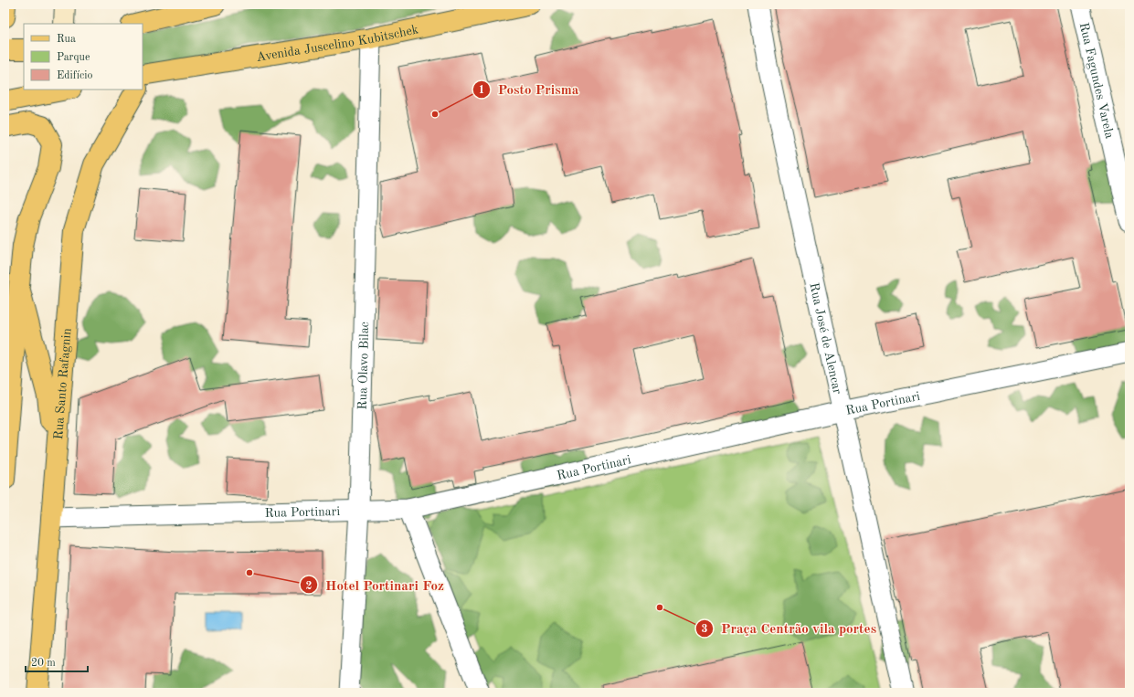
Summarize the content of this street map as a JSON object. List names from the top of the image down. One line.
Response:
{"streets":{"main road":["Avenida Juscelino Kubitschek","Rua Santo Rafagnin"],"street":["Rua Fagundes Varela","Rua José de Alencar","Rua Olavo Bilac","Rua Portinari"]},"crossings":[["Avenida Juscelino Kubitschek","Rua Olavo Bilac"],["Rua José de Alencar","Rua Portinari"],["Rua Olavo Bilac","Rua Portinari"],["Rua Santo Rafagnin","Rua Portinari"]],"places":["Posto Prisma","Hotel Portinari Foz","Praça Centrão vila portes"],"legend":["Rua","Parque","Edifício"],"scale_bar":"20 m"}
